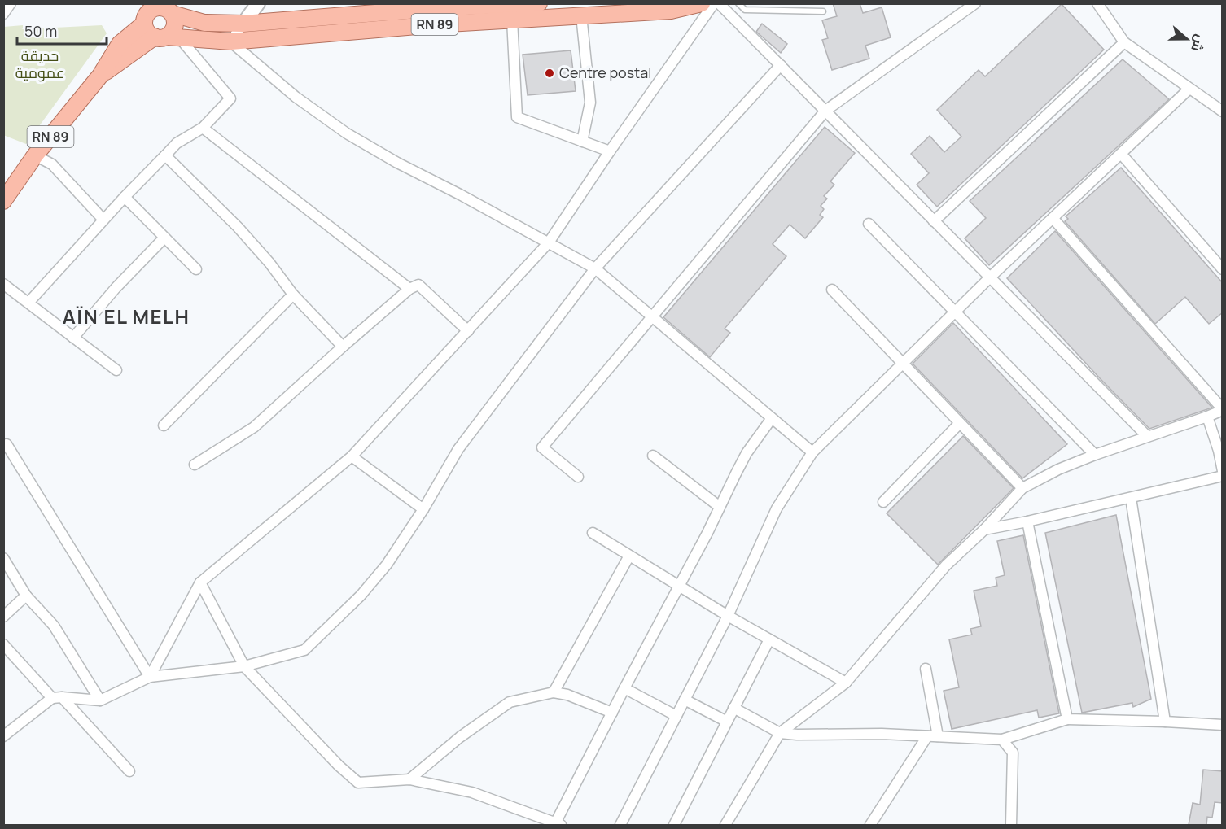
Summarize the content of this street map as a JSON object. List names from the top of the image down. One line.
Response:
{"streets":{"main road":["RN 89"]},"districts":["AÏN EL MELH"],"parks":["حديقة عمومية"],"places":["Centre postal"],"scale_bar":"50 m","north":"right"}
